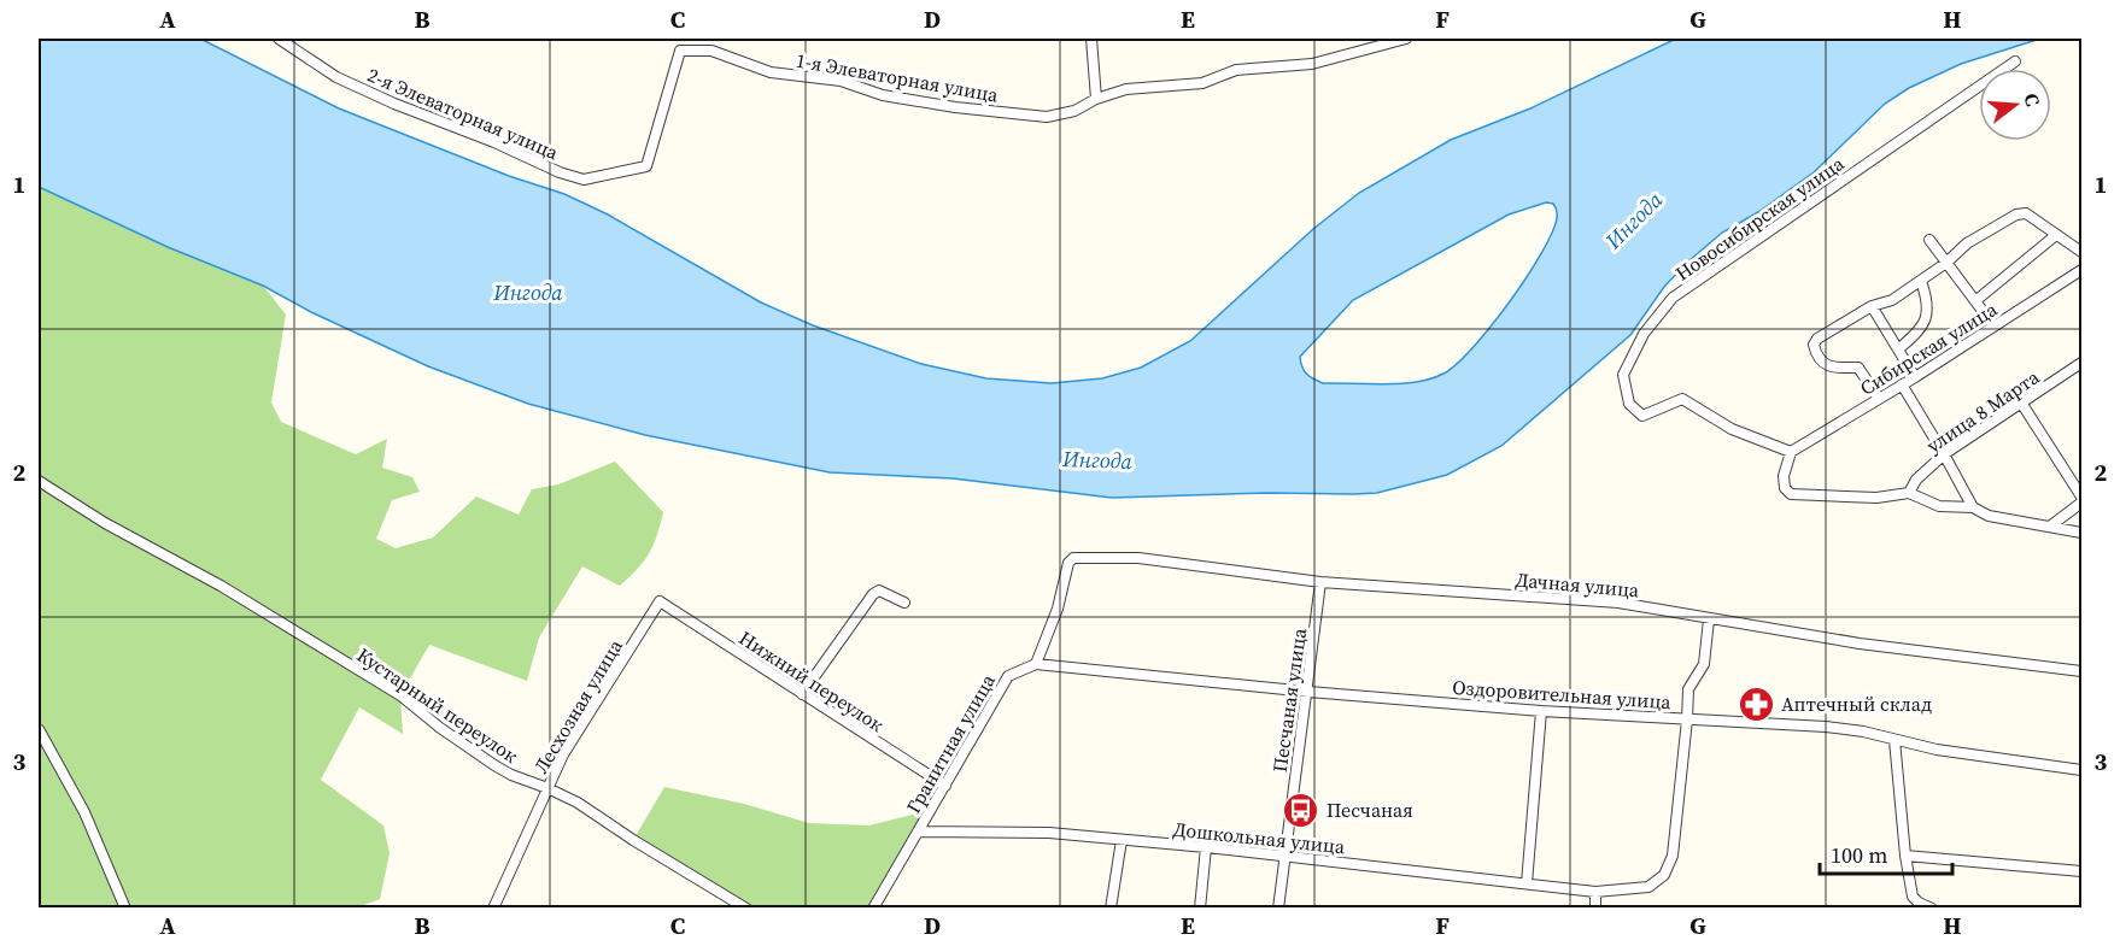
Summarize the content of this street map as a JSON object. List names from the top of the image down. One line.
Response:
{"streets":{"street":["1-я Элеваторная улица","2-я Элеваторная улица","Новосибирская улица","Сибирская улица","улица 8 Марта","Дачная улица","Нижний переулок","Оздоровительная улица","Песчаная улица","Кустарный переулок","Лесхозная улица","Гранитная улица","Дошкольная улица"]},"crossings":[["1-я Элеваторная улица","2-я Элеваторная улица"],["Новосибирская улица","Сибирская улица"],["Дачная улица","Оздоровительная улица"],["Дачная улица","Песчаная улица"],["Дачная улица","Гранитная улица"],["Дачная улица","Дошкольная улица"],["Нижний переулок","Лесхозная улица"],["Нижний переулок","Гранитная улица"],["Оздоровительная улица","Песчаная улица"],["Оздоровительная улица","Гранитная улица"],["Оздоровительная улица","Дошкольная улица"],["Песчаная улица","Дошкольная улица"],["Кустарный переулок","Лесхозная улица"],["Гранитная улица","Дошкольная улица"]],"water":["Ингода"],"places":{"pharmacy":["Аптечный склад"],"bus stop":["Песчаная"]},"scale_bar":"100 m","north":"right","grid":{"columns":["A","B","C","D","E","F","G","H"],"rows":["1","2","3"]}}
